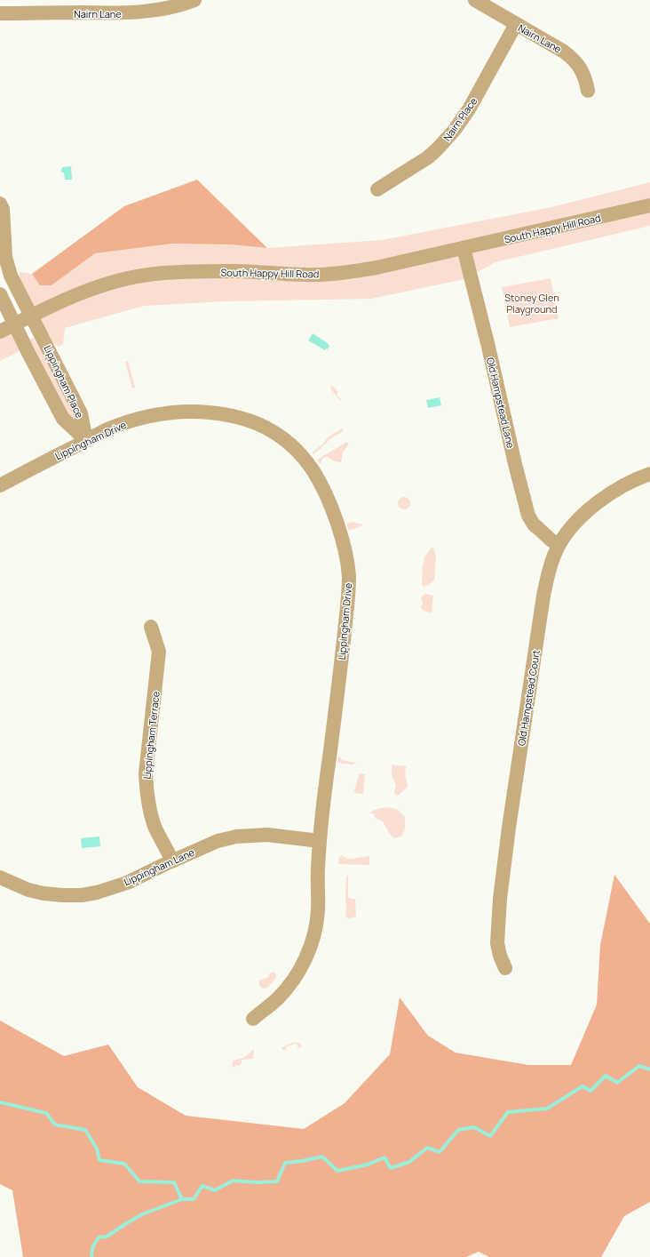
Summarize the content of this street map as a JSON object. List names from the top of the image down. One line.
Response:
{"streets":{"street":["Nairn Lane","Nairn Place","South Happy Hill Road","Lippingham Place","Old Hampstead Lane","Lippingham Drive","Old Hampstead Court","Lippingham Terrace","Lippingham Lane"]},"crossings":[["Nairn Lane","Nairn Place"],["South Happy Hill Road","Lippingham Place"],["South Happy Hill Road","Old Hampstead Lane"],["Lippingham Place","Lippingham Drive"],["Old Hampstead Lane","Old Hampstead Court"],["Lippingham Drive","Lippingham Lane"],["Lippingham Terrace","Lippingham Lane"]],"parks":["Stoney Glen Playground"]}
